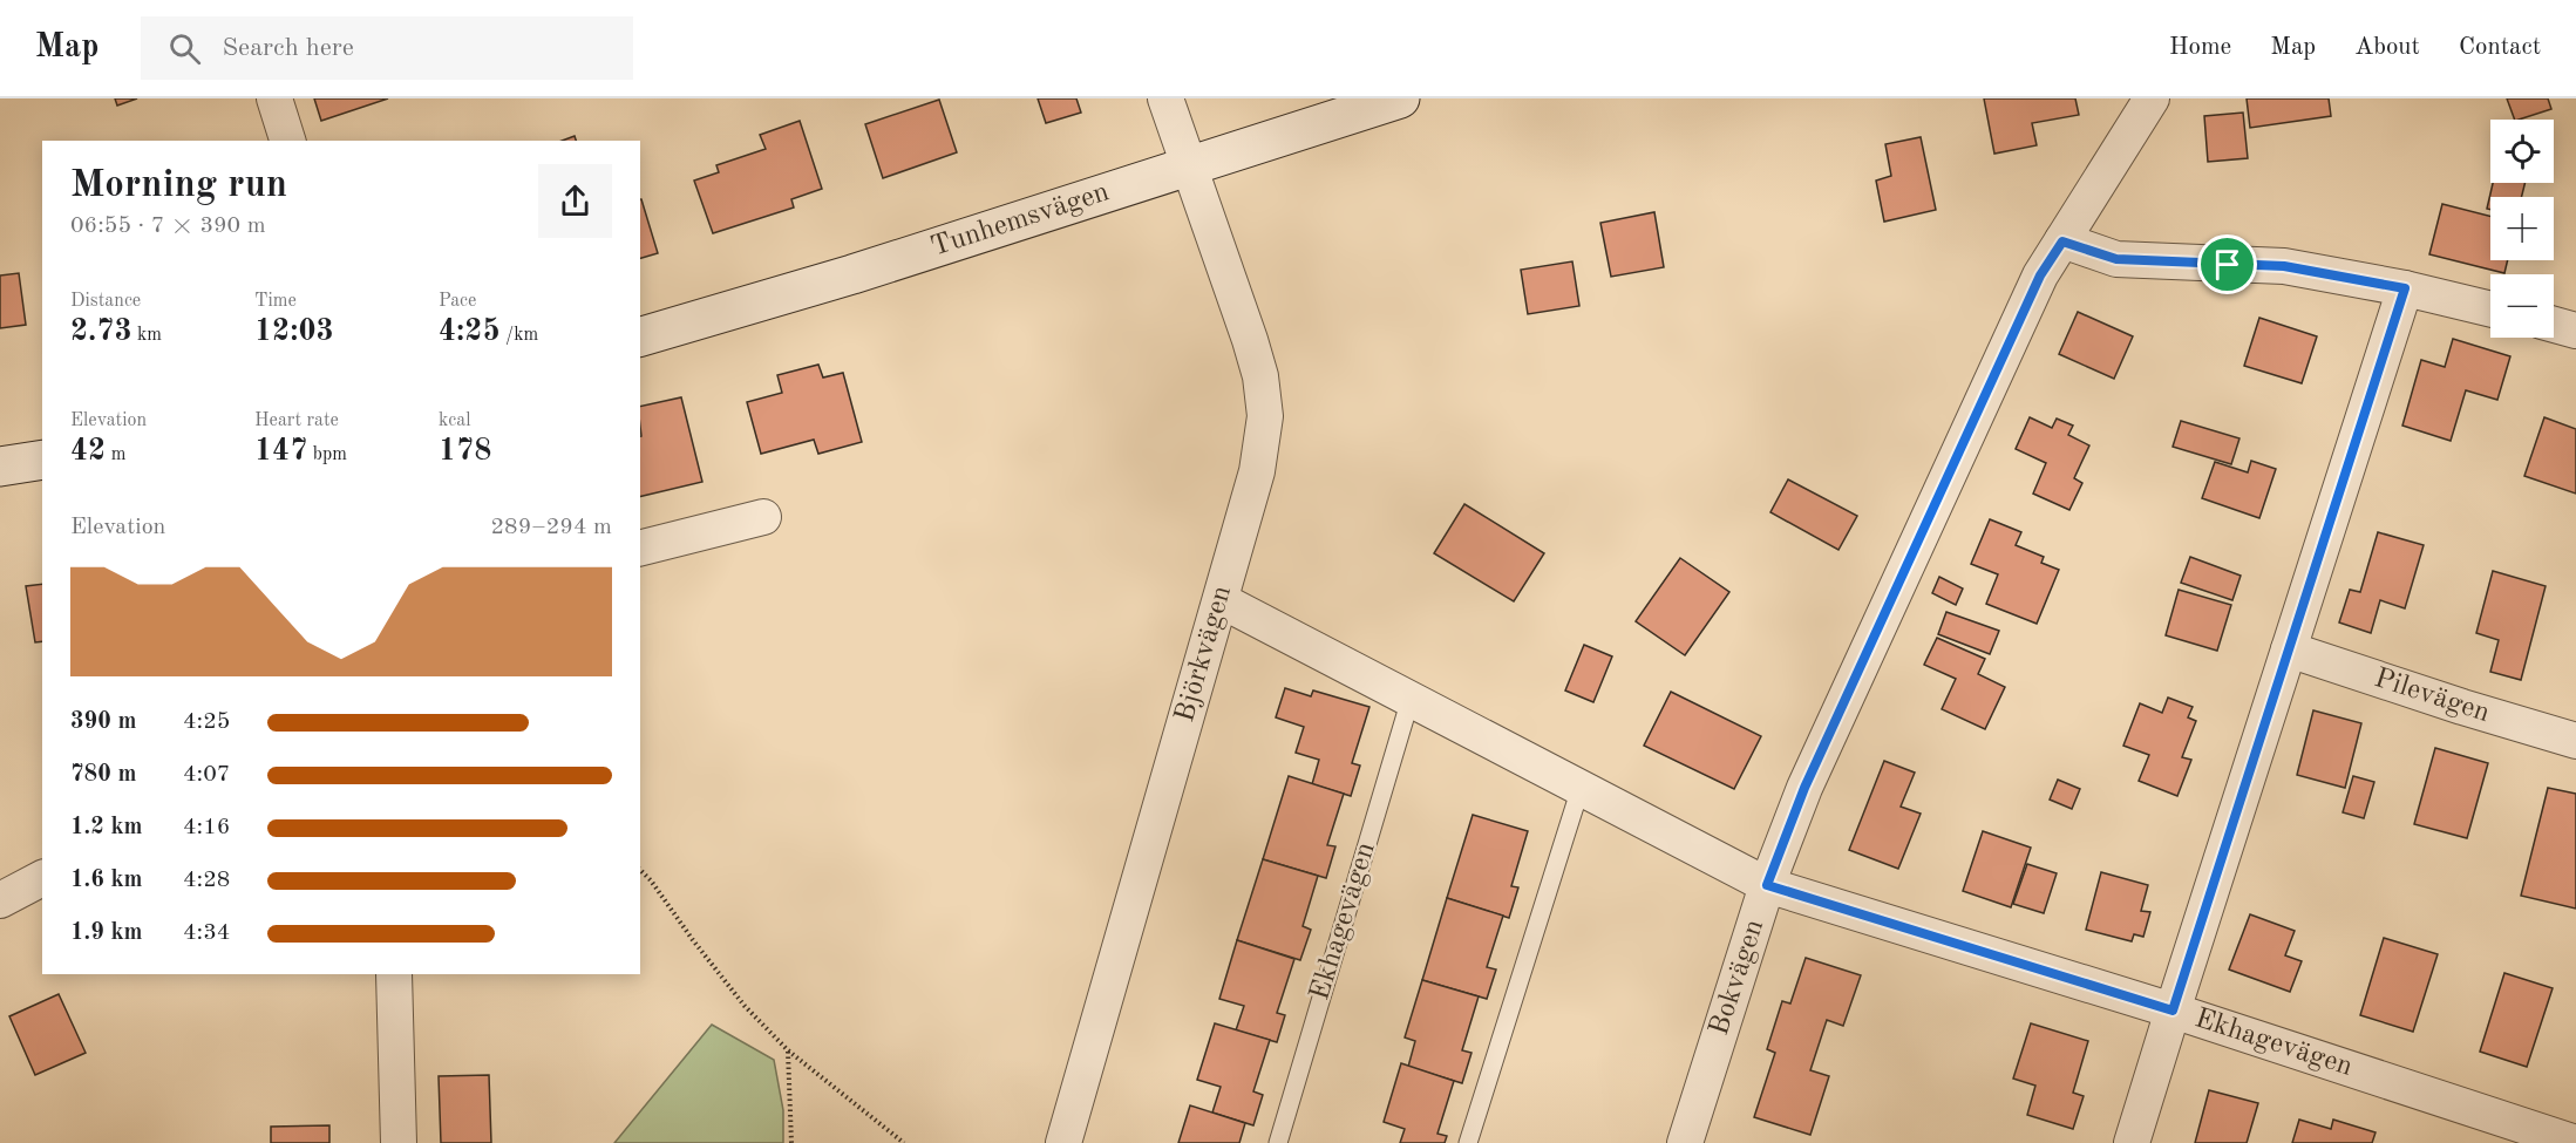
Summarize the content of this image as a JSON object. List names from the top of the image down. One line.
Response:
{"streets":{"street":["Tunhemsvägen","Björkvägen","Pilevägen","Ekhagevägen","Bokvägen"]},"crossings":[["Tunhemsvägen","Björkvägen"],["Björkvägen","Ekhagevägen"],["Ekhagevägen","Bokvägen"]],"page":{"header":"Map","search":"Search here","nav":["Home","Map","About","Contact"],"map_buttons":["+","−"],"heading":["Morning run","06:55 · 7 × 390 m"],"stats":[["Distance","2.73 km"],["Time","12:03"],["Pace","4:25 /km"],["Elevation","42 m"],["Heart rate","147 bpm"],["kcal","178"]],"chart":["Elevation","289–294 m"],"list":[{"name":"390 m","note":"4:25"},{"name":"780 m","note":"4:07"},{"name":"1.2 km","note":"4:16"},{"name":"1.6 km","note":"4:28"},{"name":"1.9 km","note":"4:34"}]}}
